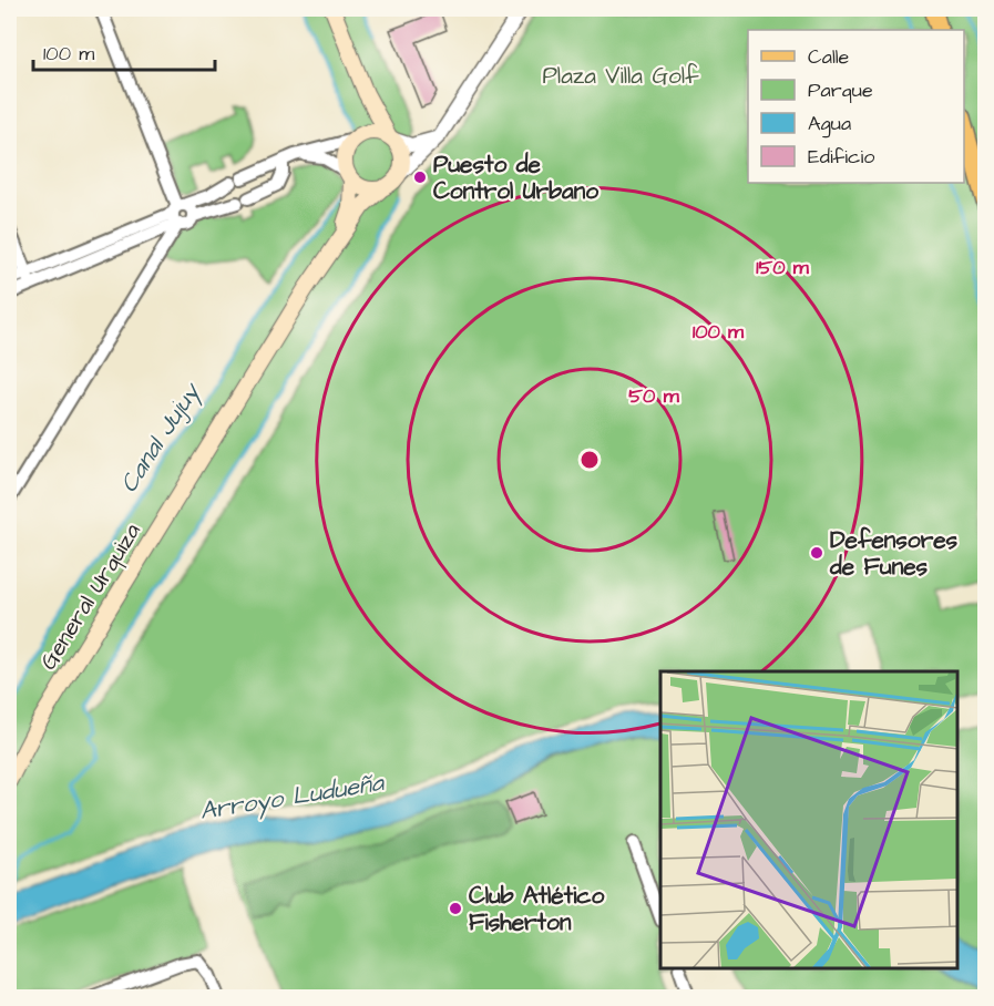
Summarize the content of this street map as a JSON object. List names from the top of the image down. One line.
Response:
{"streets":{"main road":["General Urquiza"]},"water":["Canal Jujuy","Arroyo Ludueña"],"parks":["Plaza Villa Golf"],"places":["Puesto de Control Urbano","Defensores de Funes","Club Atlético Fisherton"],"legend":["Calle","Parque","Agua","Edificio"],"scale_bar":"100 m","rings":["150 m","100 m","50 m"]}
